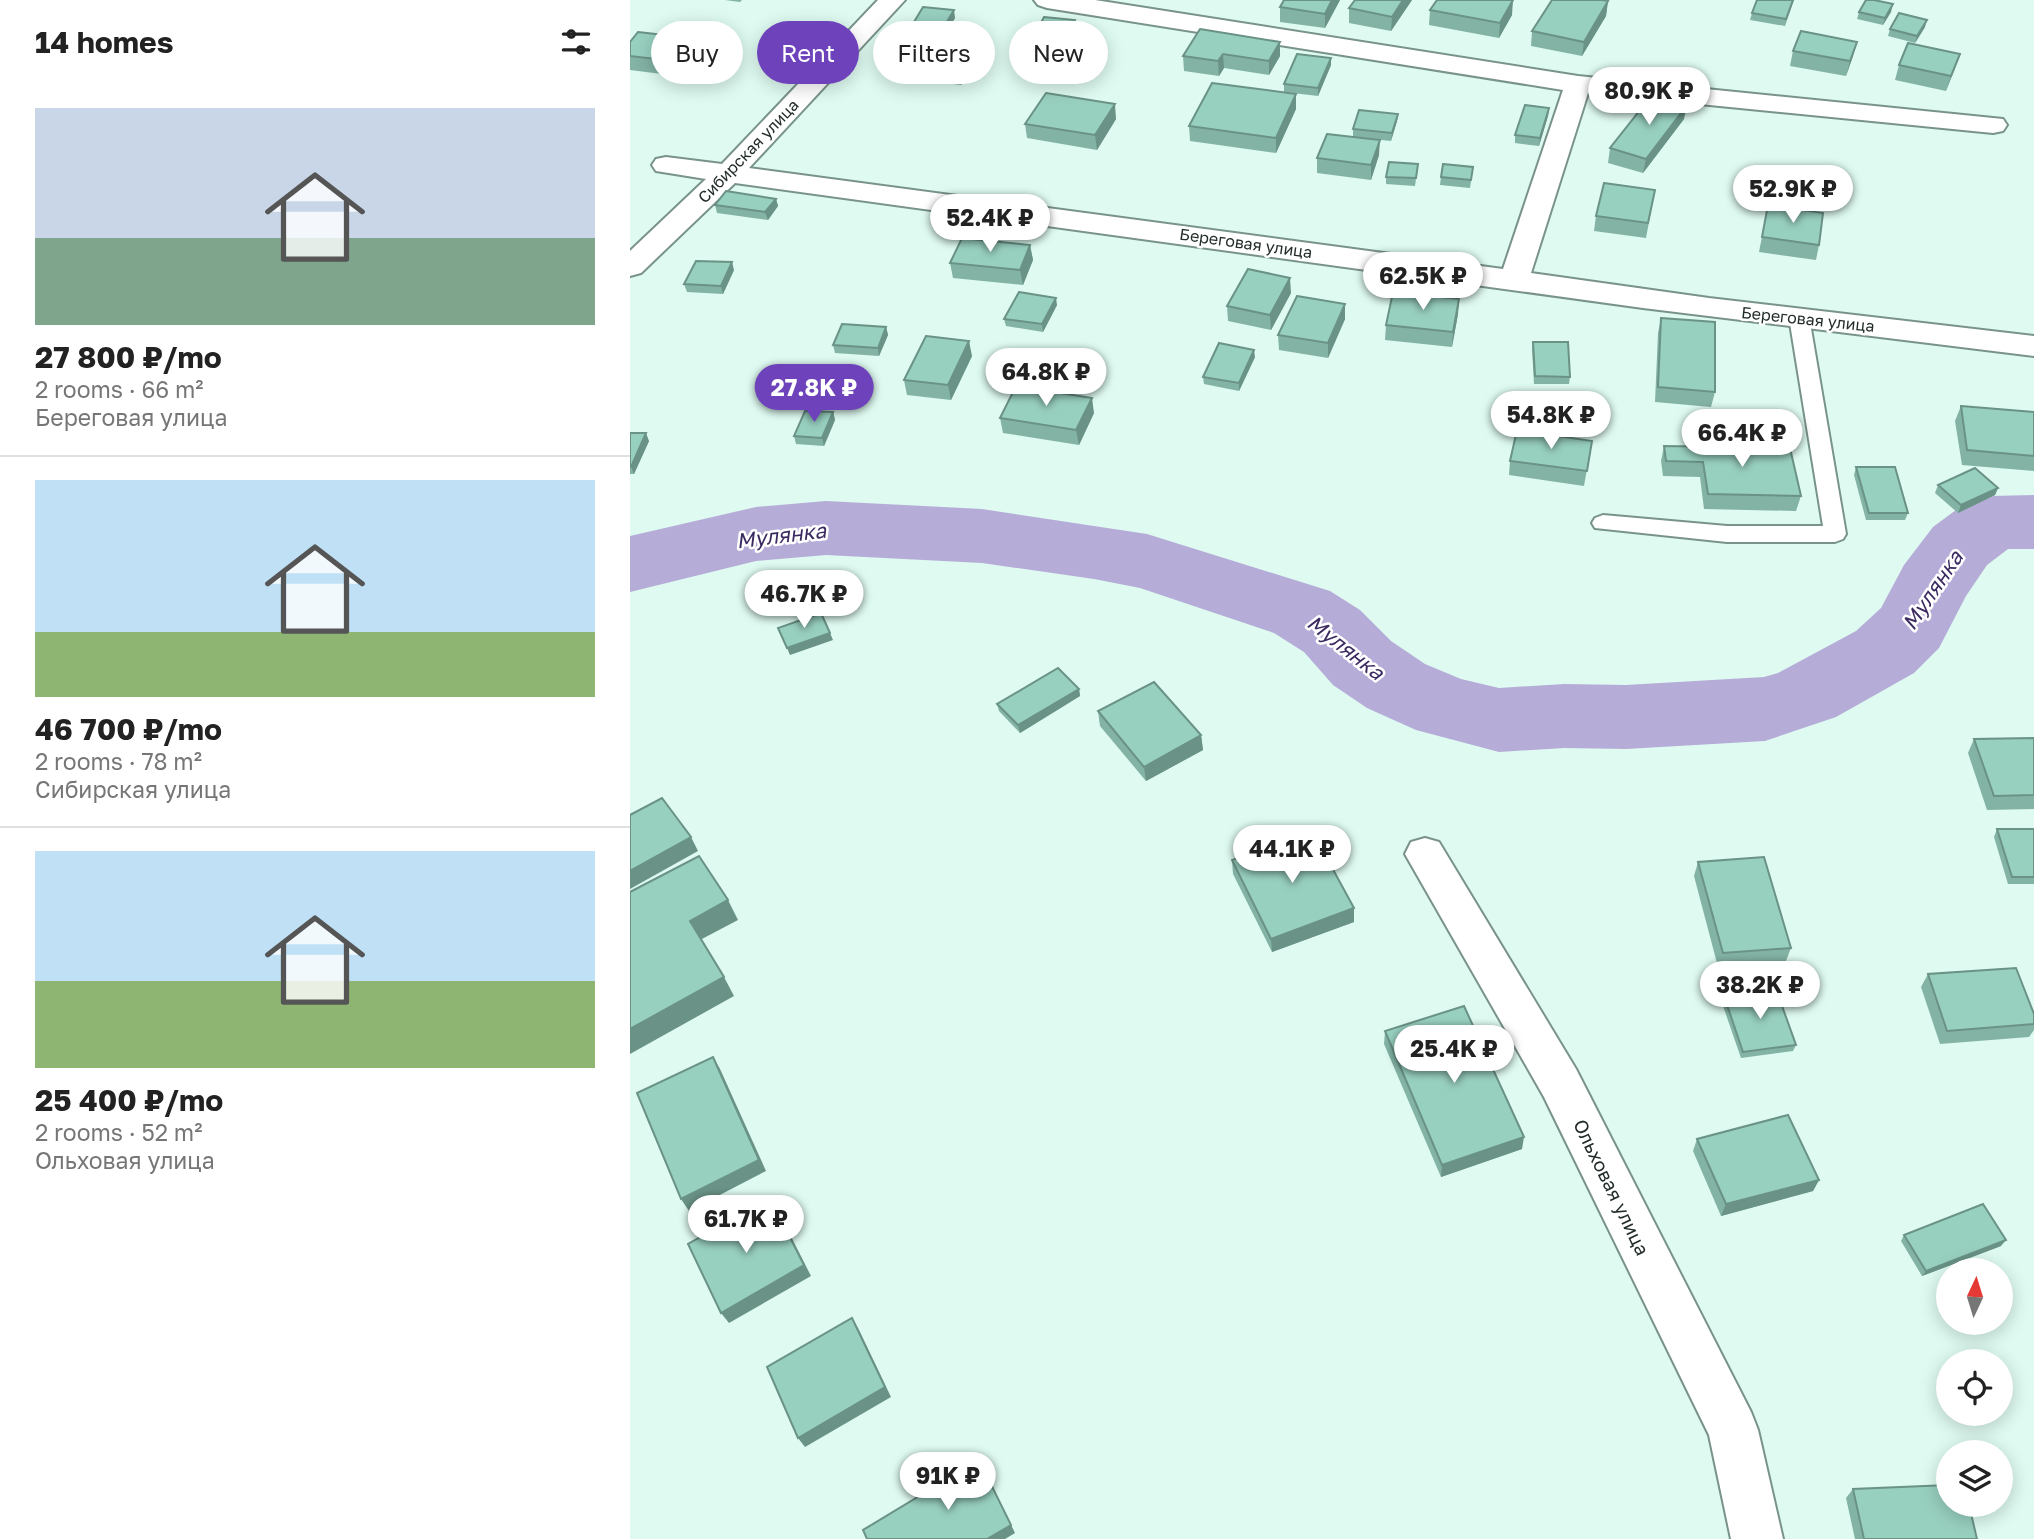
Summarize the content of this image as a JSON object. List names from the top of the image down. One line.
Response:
{"streets":{"street":["Сибирская улица","Береговая улица","Ольховая улица"]},"crossings":[["Сибирская улица","Береговая улица"]],"water":["Мулянка"],"north":"top","page":{"heading":"14 homes","chip":["Buy","Rent","Filters","New"],"price":["80.9K ₽","52.9K ₽","52.4K ₽","62.5K ₽","64.8K ₽","27.8K ₽","54.8K ₽","66.4K ₽","46.7K ₽","44.1K ₽","38.2K ₽","25.4K ₽","61.7K ₽","91K ₽"],"list":[{"name":"27 800 ₽/mo","note":"2 rooms · 66 m² · Береговая улица"},{"name":"46 700 ₽/mo","note":"2 rooms · 78 m² · Сибирская улица"},{"name":"25 400 ₽/mo","note":"2 rooms · 52 m² · Ольховая улица"}]}}
